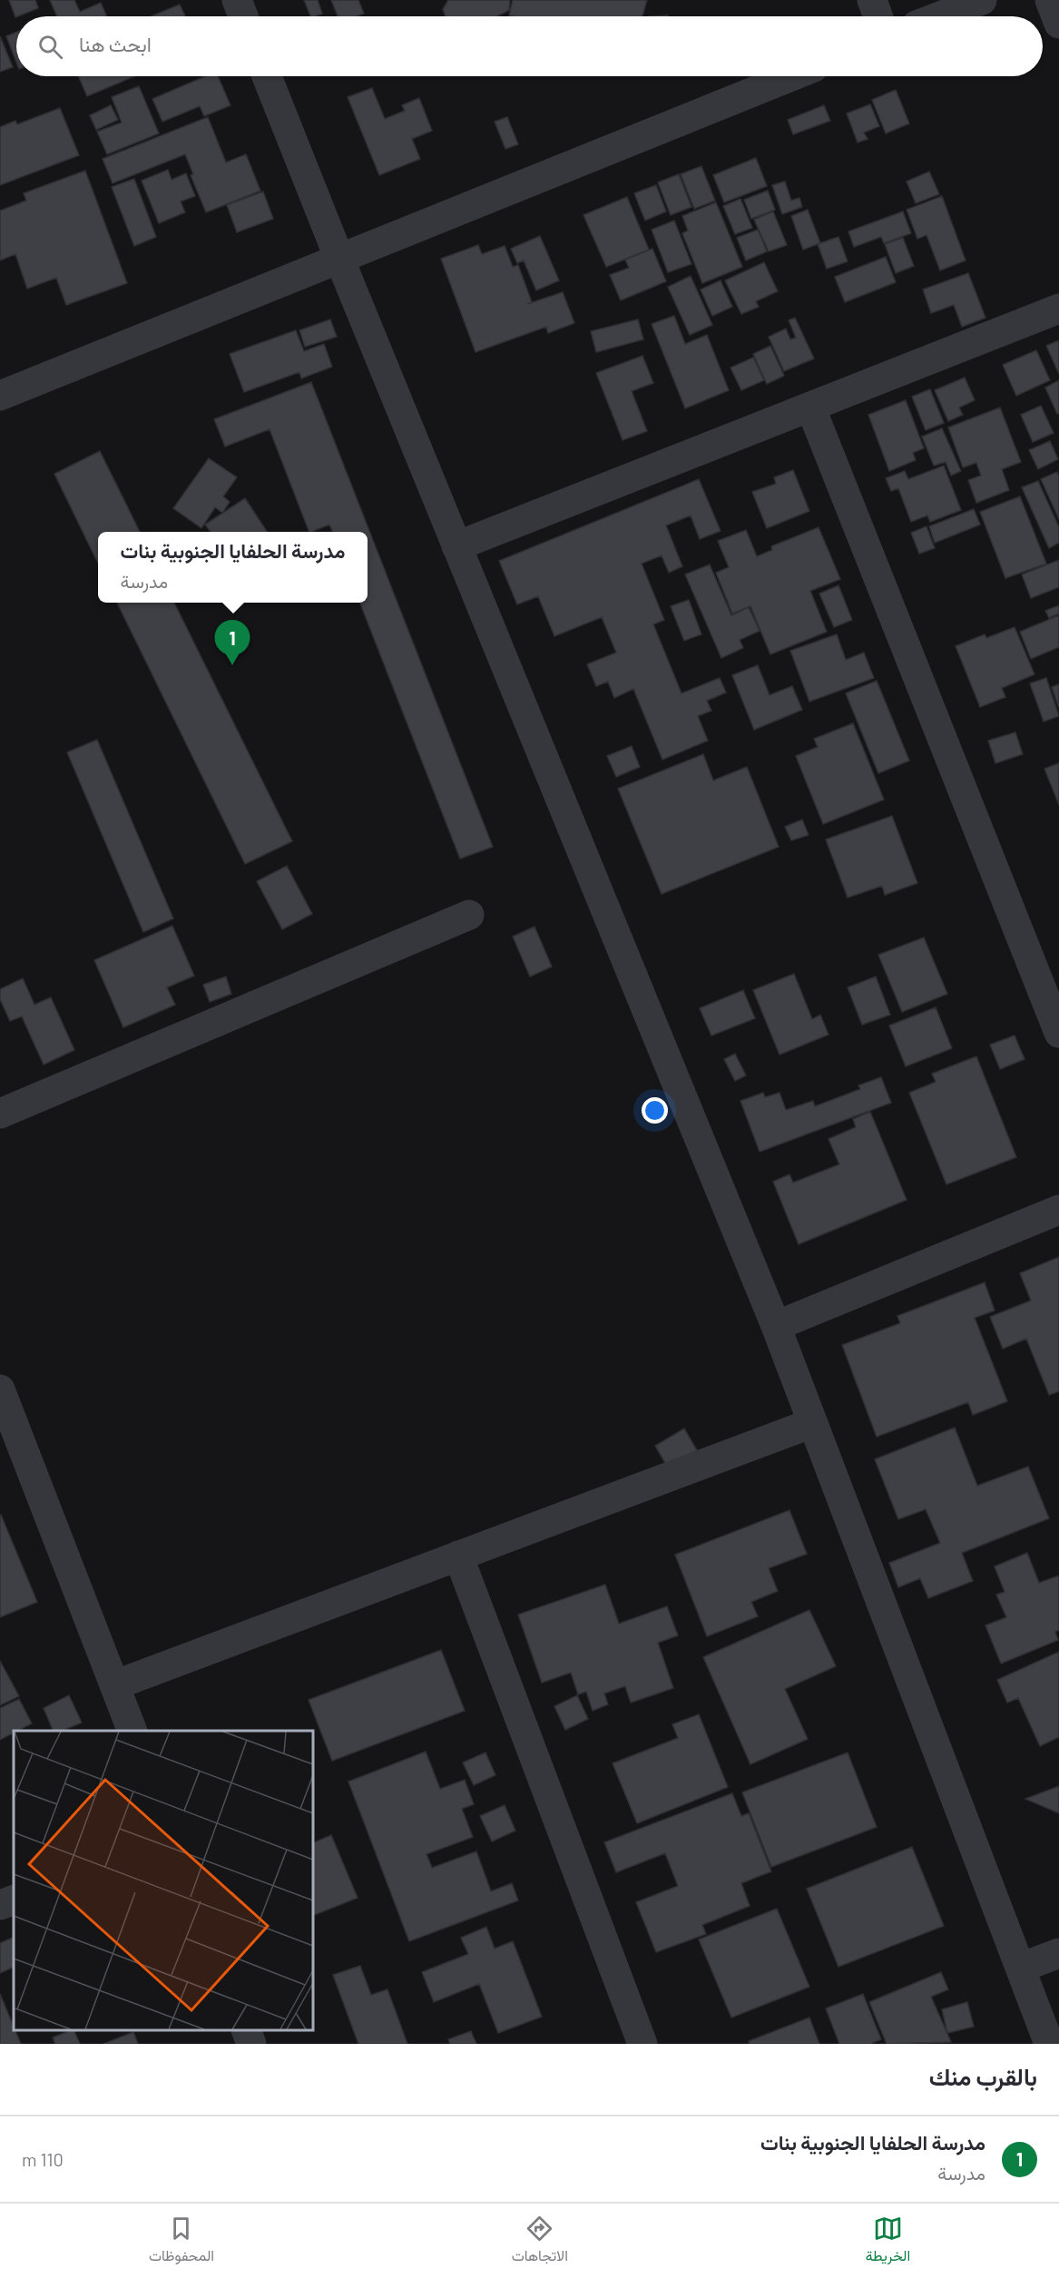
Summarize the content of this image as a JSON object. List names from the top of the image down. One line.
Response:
{"page":{"search":"ابحث هنا","popup":["مدرسة الحلفايا الجنوبية بنات","مدرسة"],"pins":"1","heading":"بالقرب منك","list":[{"mark":"1","name":"مدرسة الحلفايا الجنوبية بنات","note":"مدرسة","value":"110 m"}],"nav":["الخريطة","الاتجاهات","المحفوظات"]}}
